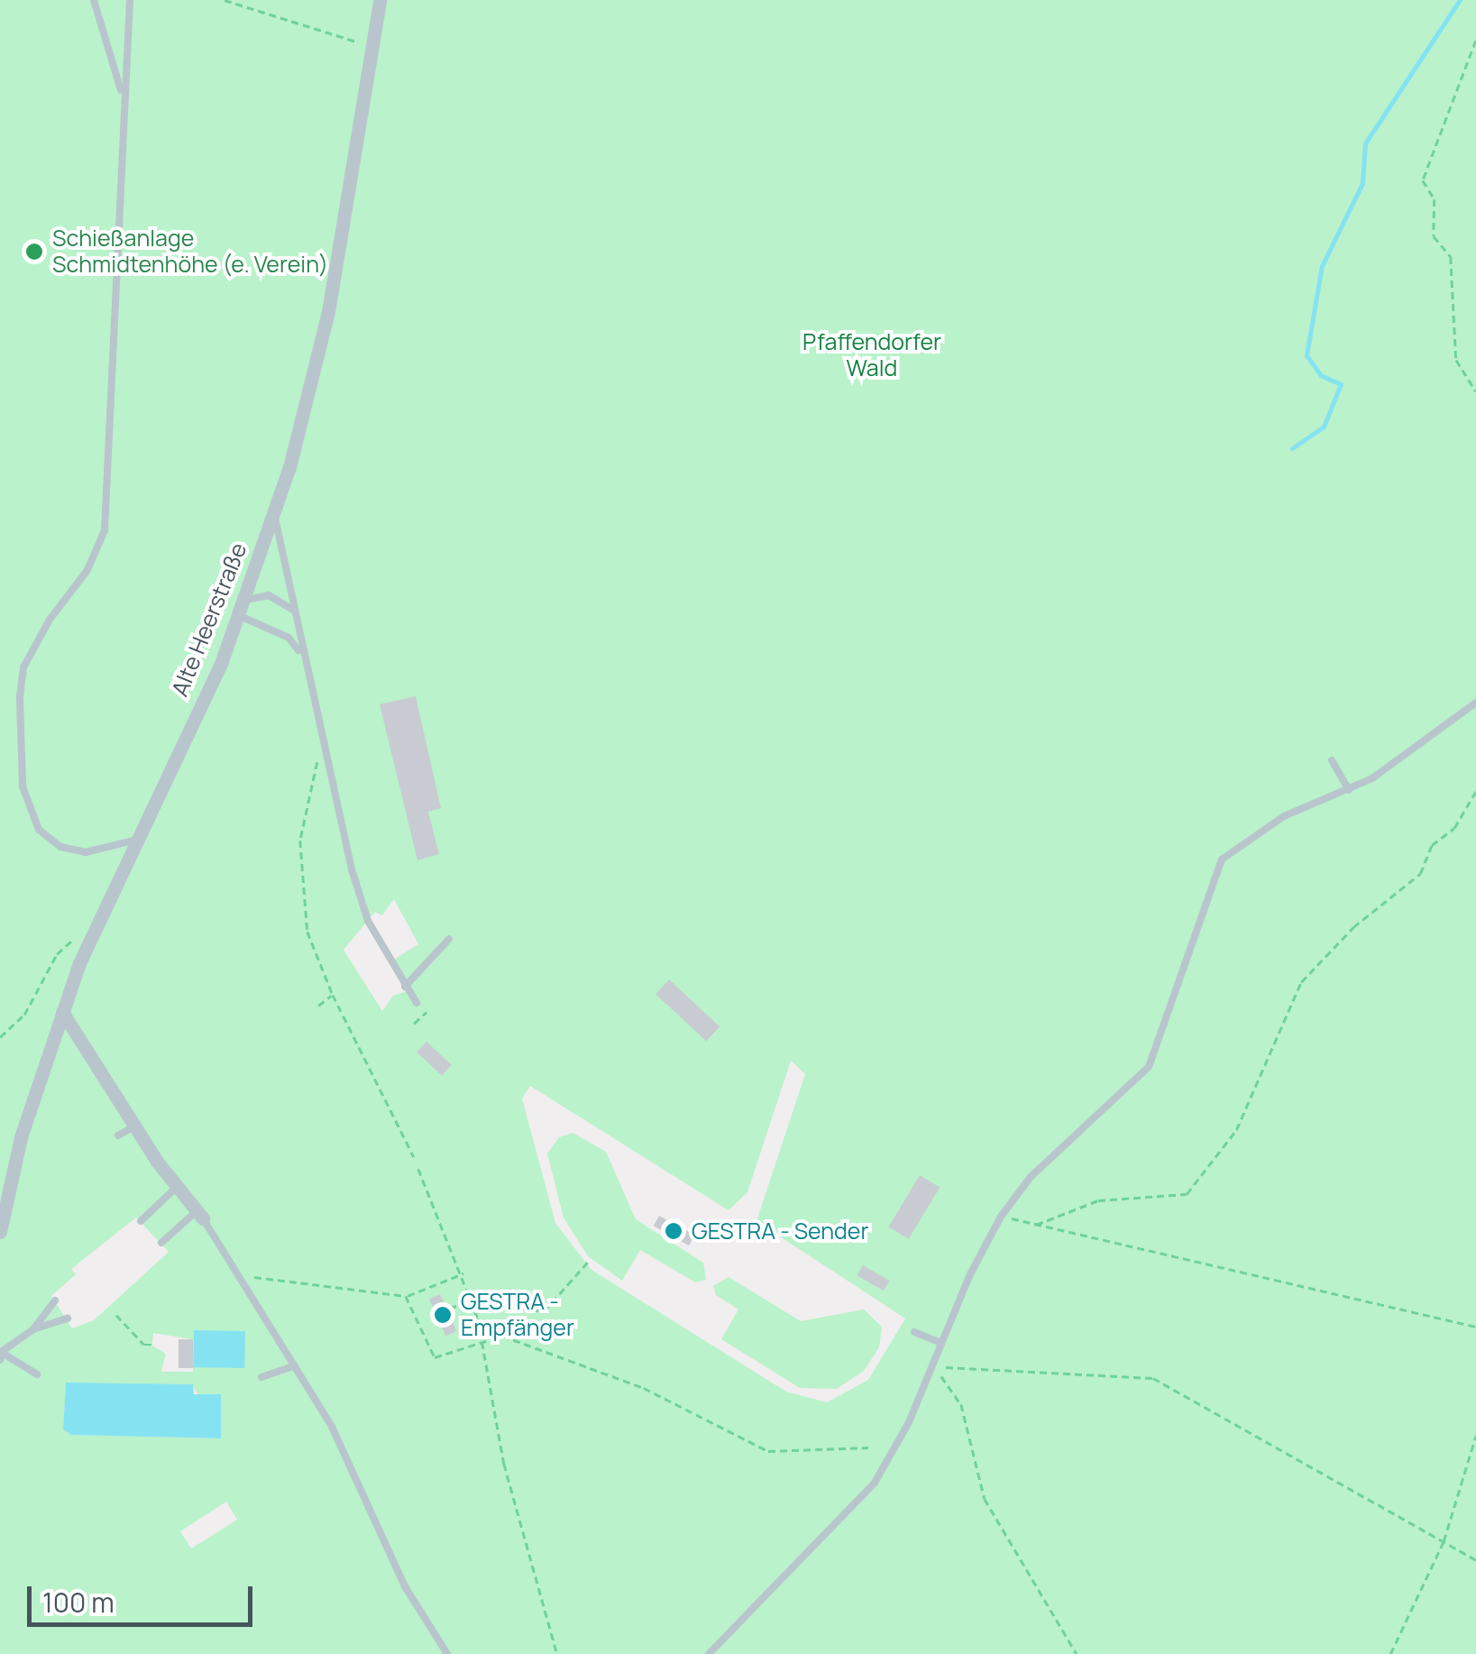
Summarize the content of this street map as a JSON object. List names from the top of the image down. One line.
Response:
{"streets":{"street":["Alte Heerstraße"]},"parks":["Pfaffendorfer Wald"],"places":["Schießanlage Schmidtenhöhe (e. Verein)","GESTRA - Sender","GESTRA - Empfänger"],"scale_bar":"100 m"}
